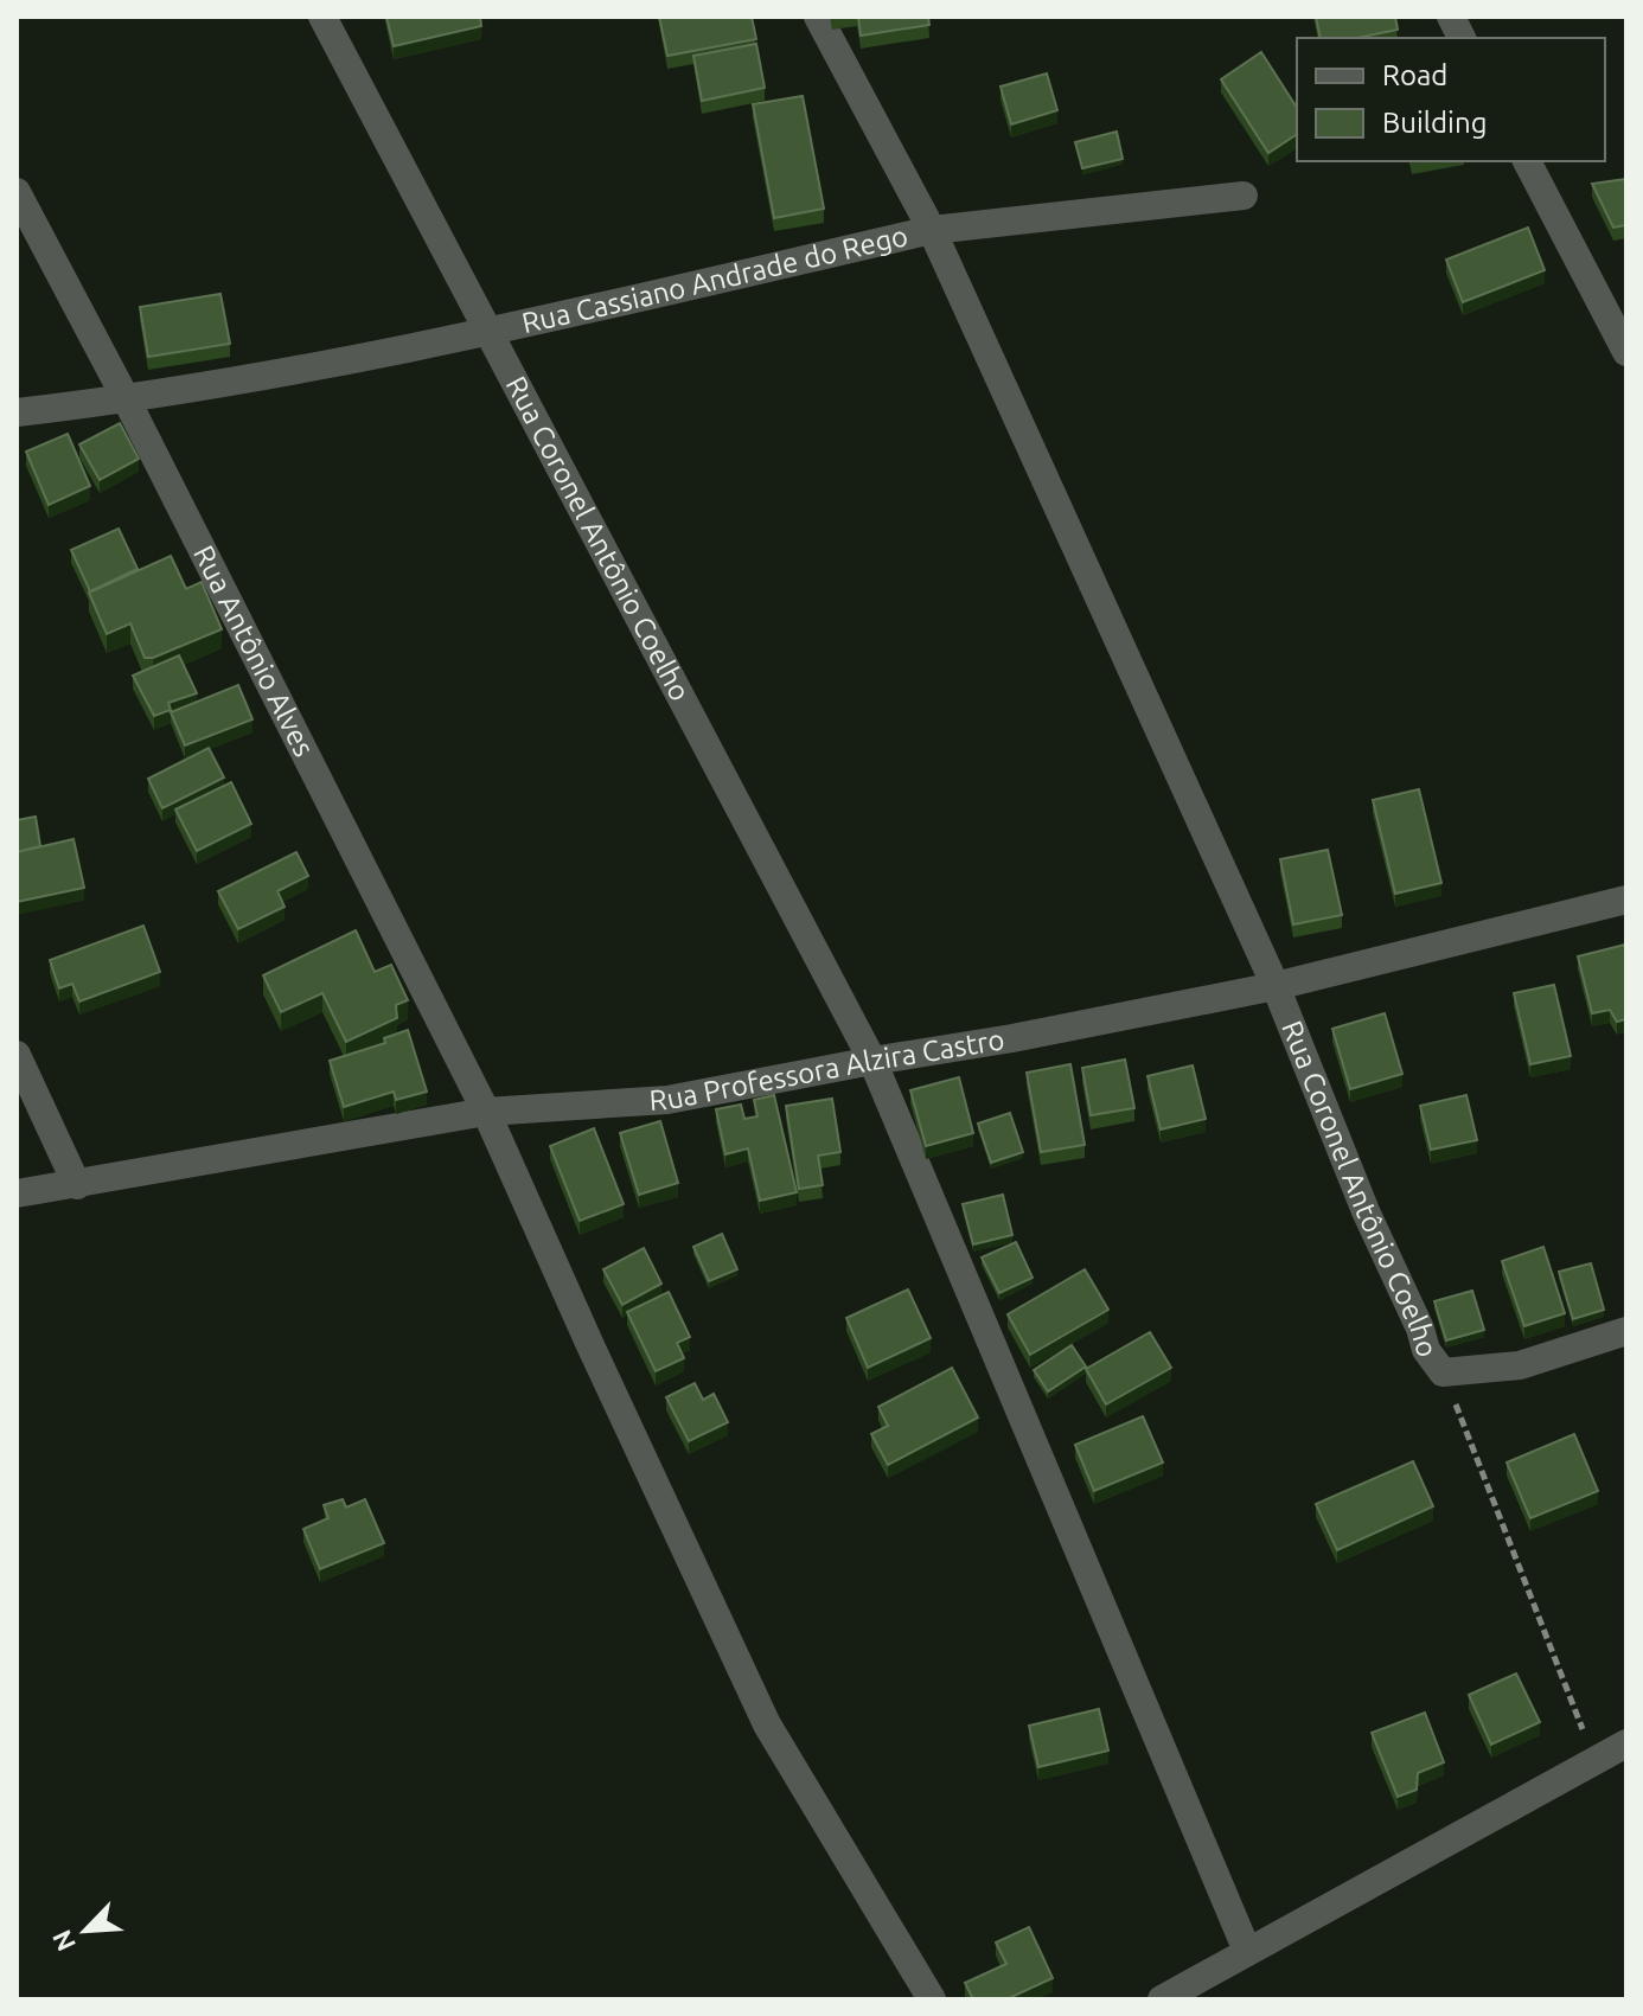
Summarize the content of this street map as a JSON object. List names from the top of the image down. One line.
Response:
{"streets":{"street":["Rua Cassiano Andrade do Rego","Rua Coronel Antônio Coelho","Rua Antônio Alves","Rua Professora Alzira Castro"]},"crossings":[["Rua Cassiano Andrade do Rego","Rua Coronel Antônio Coelho"],["Rua Cassiano Andrade do Rego","Rua Antônio Alves"],["Rua Cassiano Andrade do Rego","Rua Professora Alzira Castro"],["Rua Coronel Antônio Coelho","Rua Professora Alzira Castro"],["Rua Antônio Alves","Rua Professora Alzira Castro"]],"legend":["Road","Building"],"north":"bottom left"}
